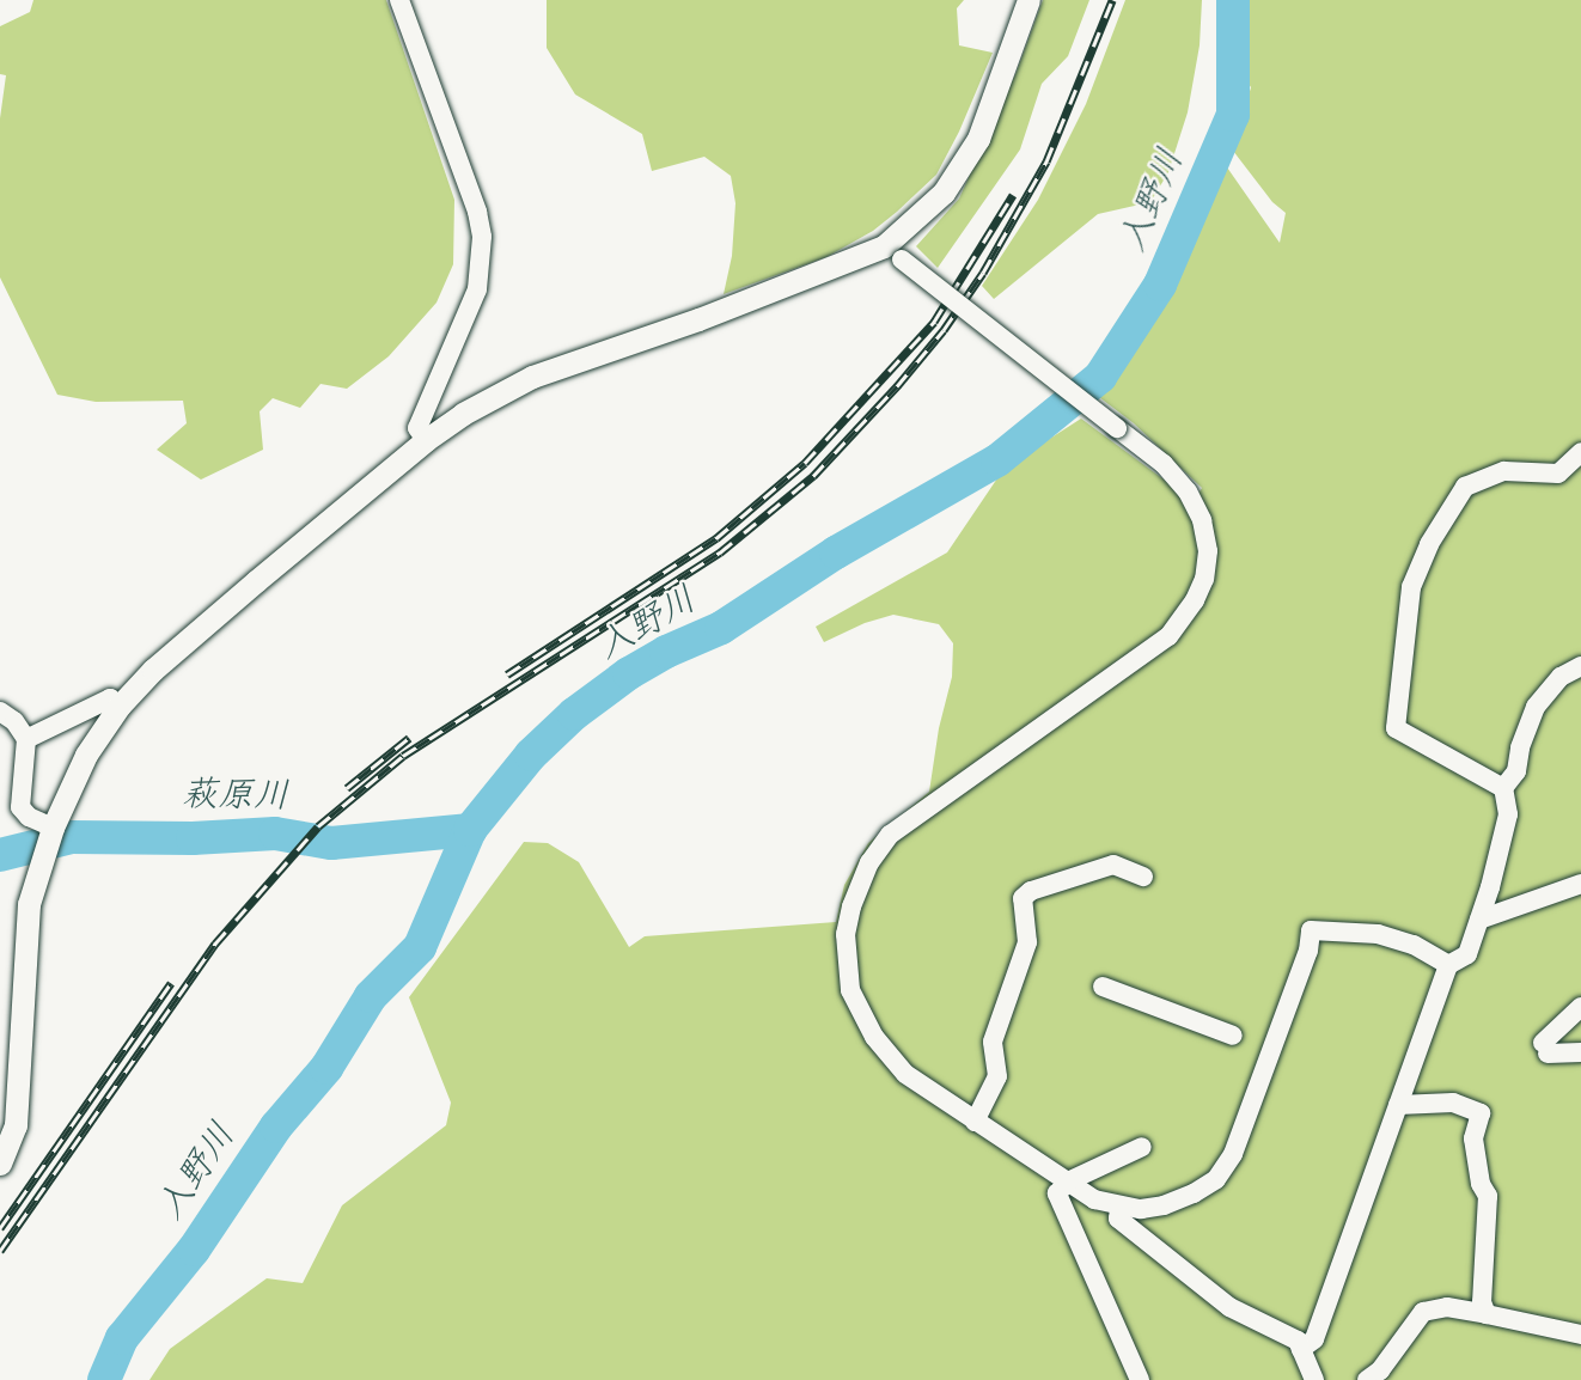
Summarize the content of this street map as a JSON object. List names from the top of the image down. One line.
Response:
{"water":["入野川","萩原川"]}
